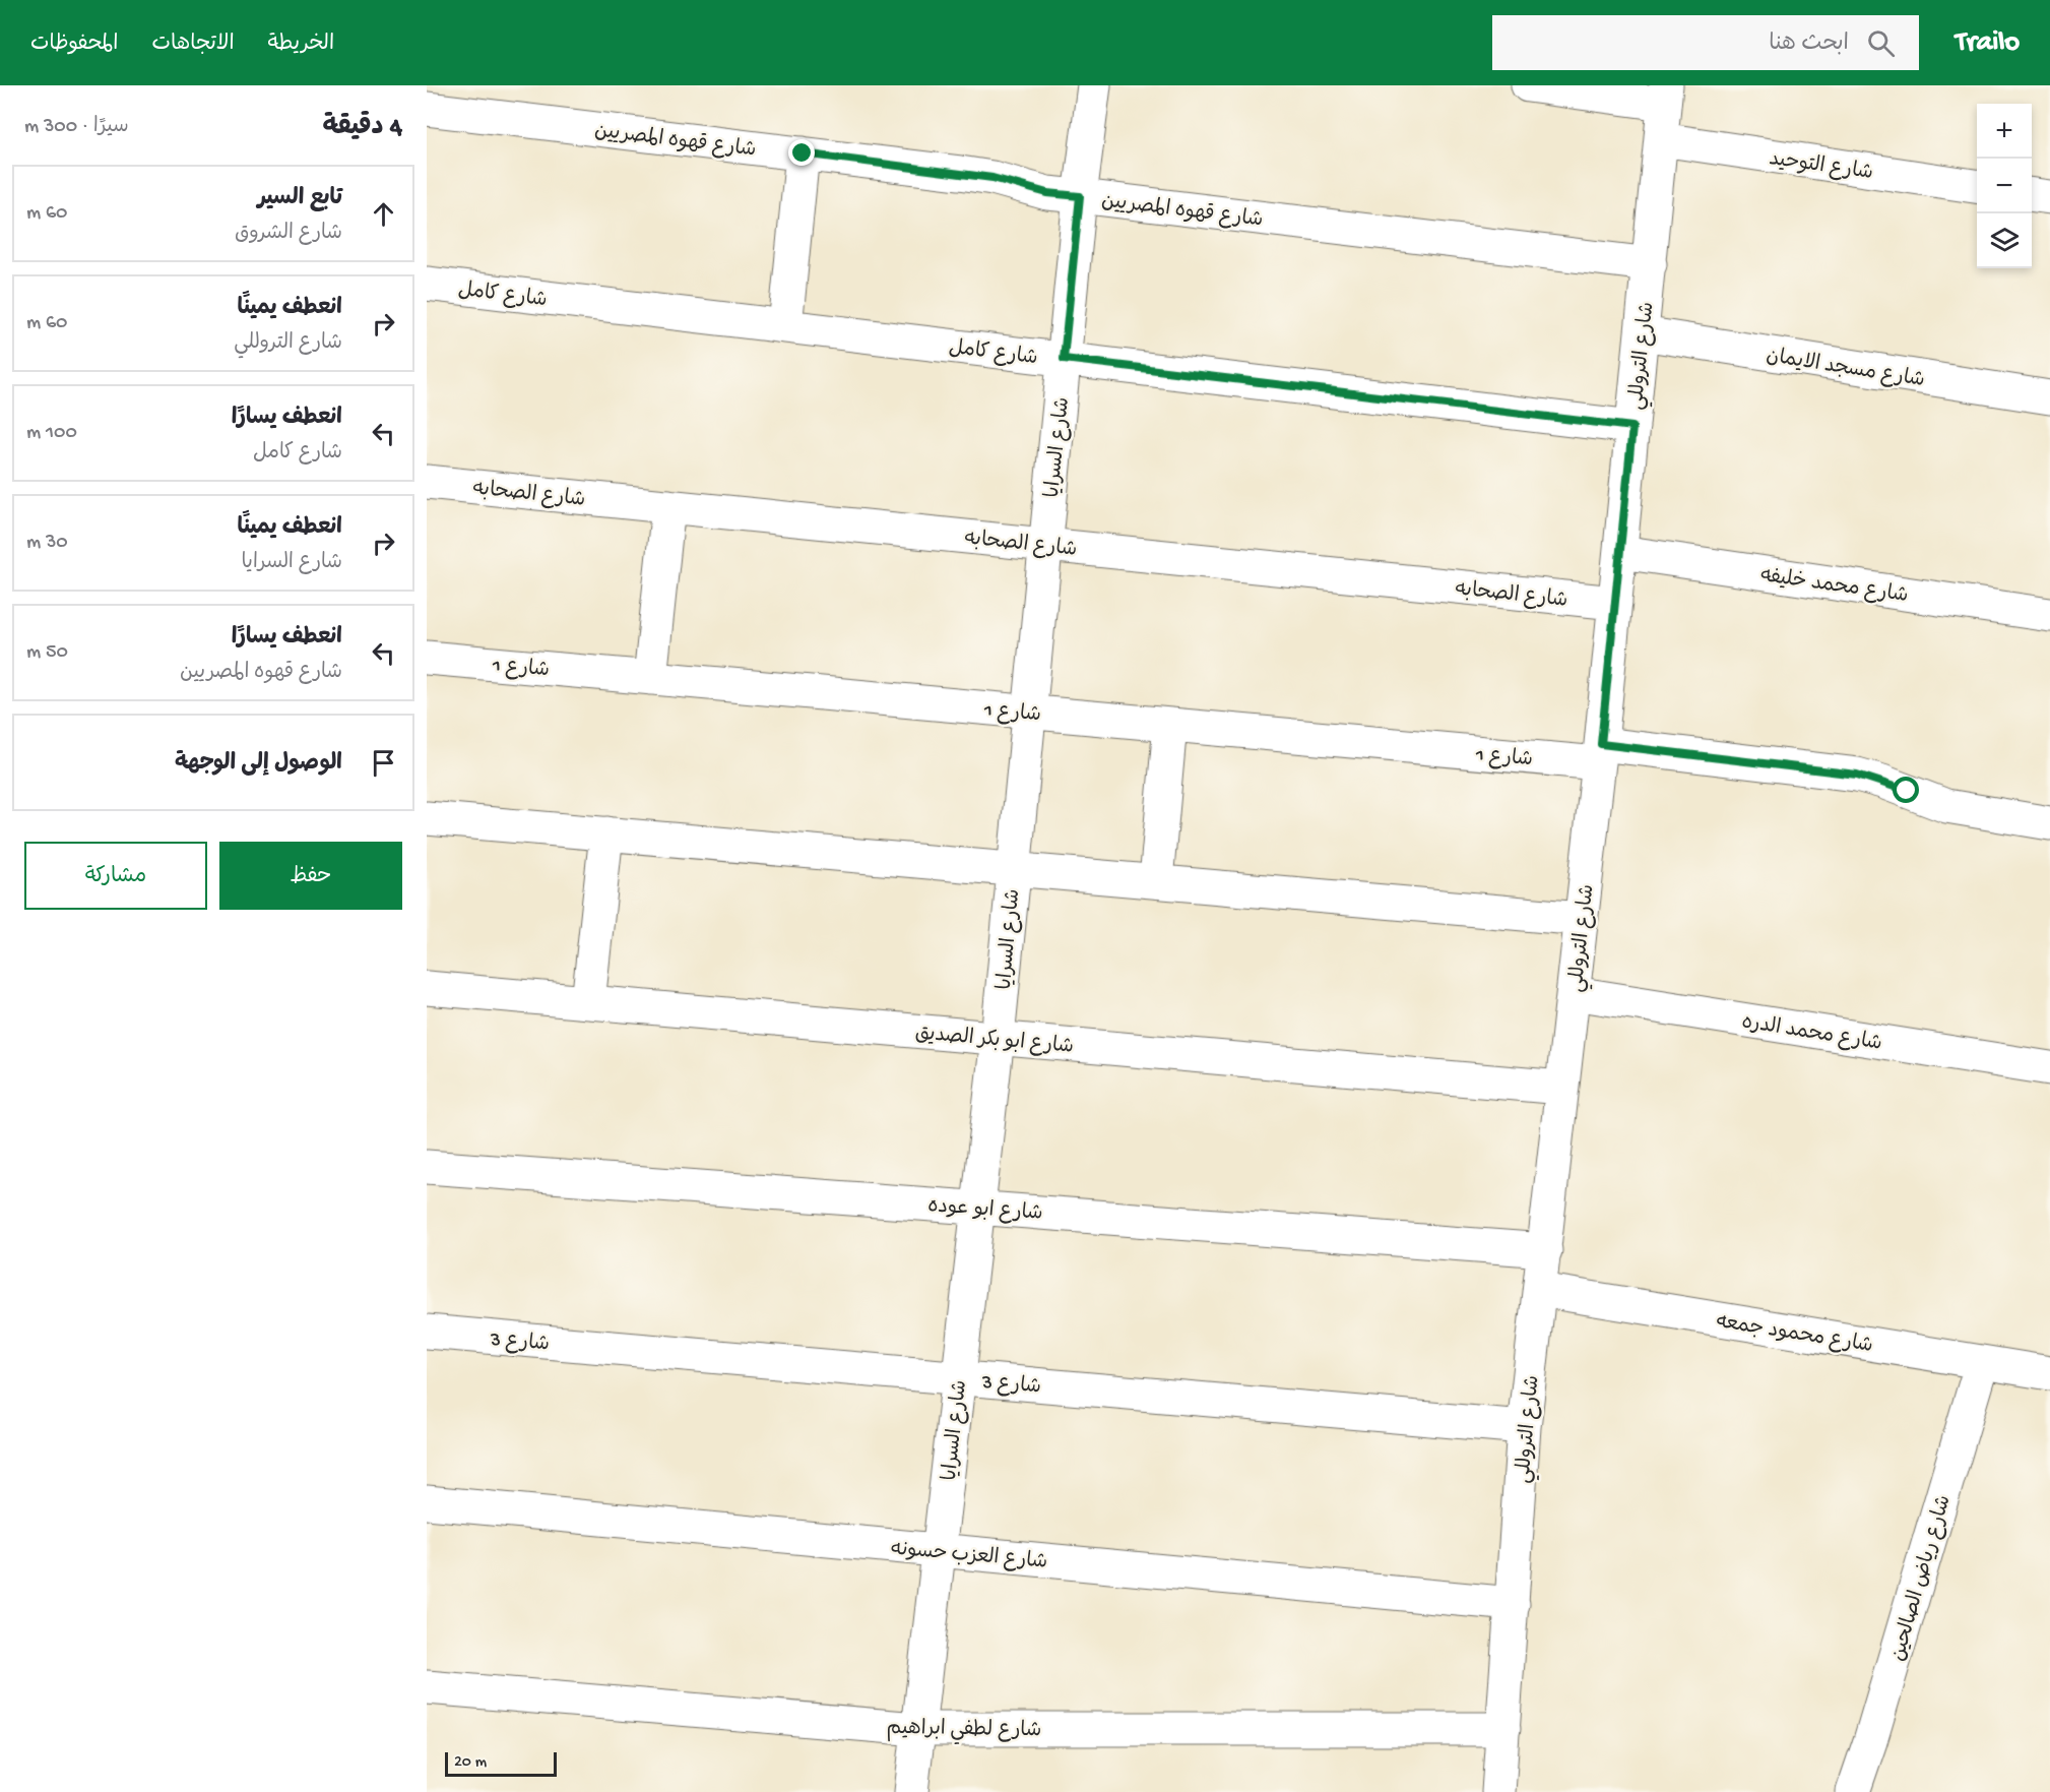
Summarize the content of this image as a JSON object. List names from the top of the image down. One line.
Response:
{"streets":{"street":["شارع قهوه المصريين","شارع التوحيد","شارع كامل","شارع التروللي","شارع مسجد الايمان","شارع السرايا","شارع الصحابه","شارع محمد خليفه","شارع 1","شارع محمد الدره","شارع ابو بكر الصديق","شارع ابو عوده","شارع محمود جمعه","شارع 3","شارع العزب حسونه","شارع رياض الصالحين","شارع لطفي ابراهيم"]},"crossings":[["شارع قهوه المصريين","شارع التروللي"],["شارع قهوه المصريين","شارع السرايا"],["شارع التوحيد","شارع التروللي"],["شارع كامل","شارع التروللي"],["شارع كامل","شارع السرايا"],["شارع التروللي","شارع مسجد الايمان"],["شارع التروللي","شارع الصحابه"],["شارع التروللي","شارع محمد خليفه"],["شارع التروللي","شارع 1"],["شارع التروللي","شارع محمد الدره"],["شارع التروللي","شارع ابو بكر الصديق"],["شارع التروللي","شارع ابو عوده"],["شارع التروللي","شارع محمود جمعه"],["شارع التروللي","شارع 3"],["شارع التروللي","شارع العزب حسونه"],["شارع التروللي","شارع لطفي ابراهيم"],["شارع السرايا","شارع الصحابه"],["شارع السرايا","شارع 1"],["شارع السرايا","شارع ابو بكر الصديق"],["شارع السرايا","شارع ابو عوده"],["شارع السرايا","شارع 3"],["شارع السرايا","شارع العزب حسونه"],["شارع السرايا","شارع لطفي ابراهيم"],["شارع محمود جمعه","شارع رياض الصالحين"]],"scale_bar":"20 m","page":{"header":"Trailo","search":"ابحث هنا","nav":["الخريطة","الاتجاهات","المحفوظات"],"heading":["4 دقيقة","سيرًا · 300 m"],"map_buttons":["+","−"],"list":[["تابع السير","شارع الشروق","60 m"],["انعطف يمينًا","شارع التروللي","60 m"],["انعطف يسارًا","شارع كامل","100 m"],["انعطف يمينًا","شارع السرايا","30 m"],["انعطف يسارًا","شارع قهوه المصريين","50 m"],"الوصول إلى الوجهة"],"buttons":["حفظ","مشاركة"],"scale":"20 m"}}
